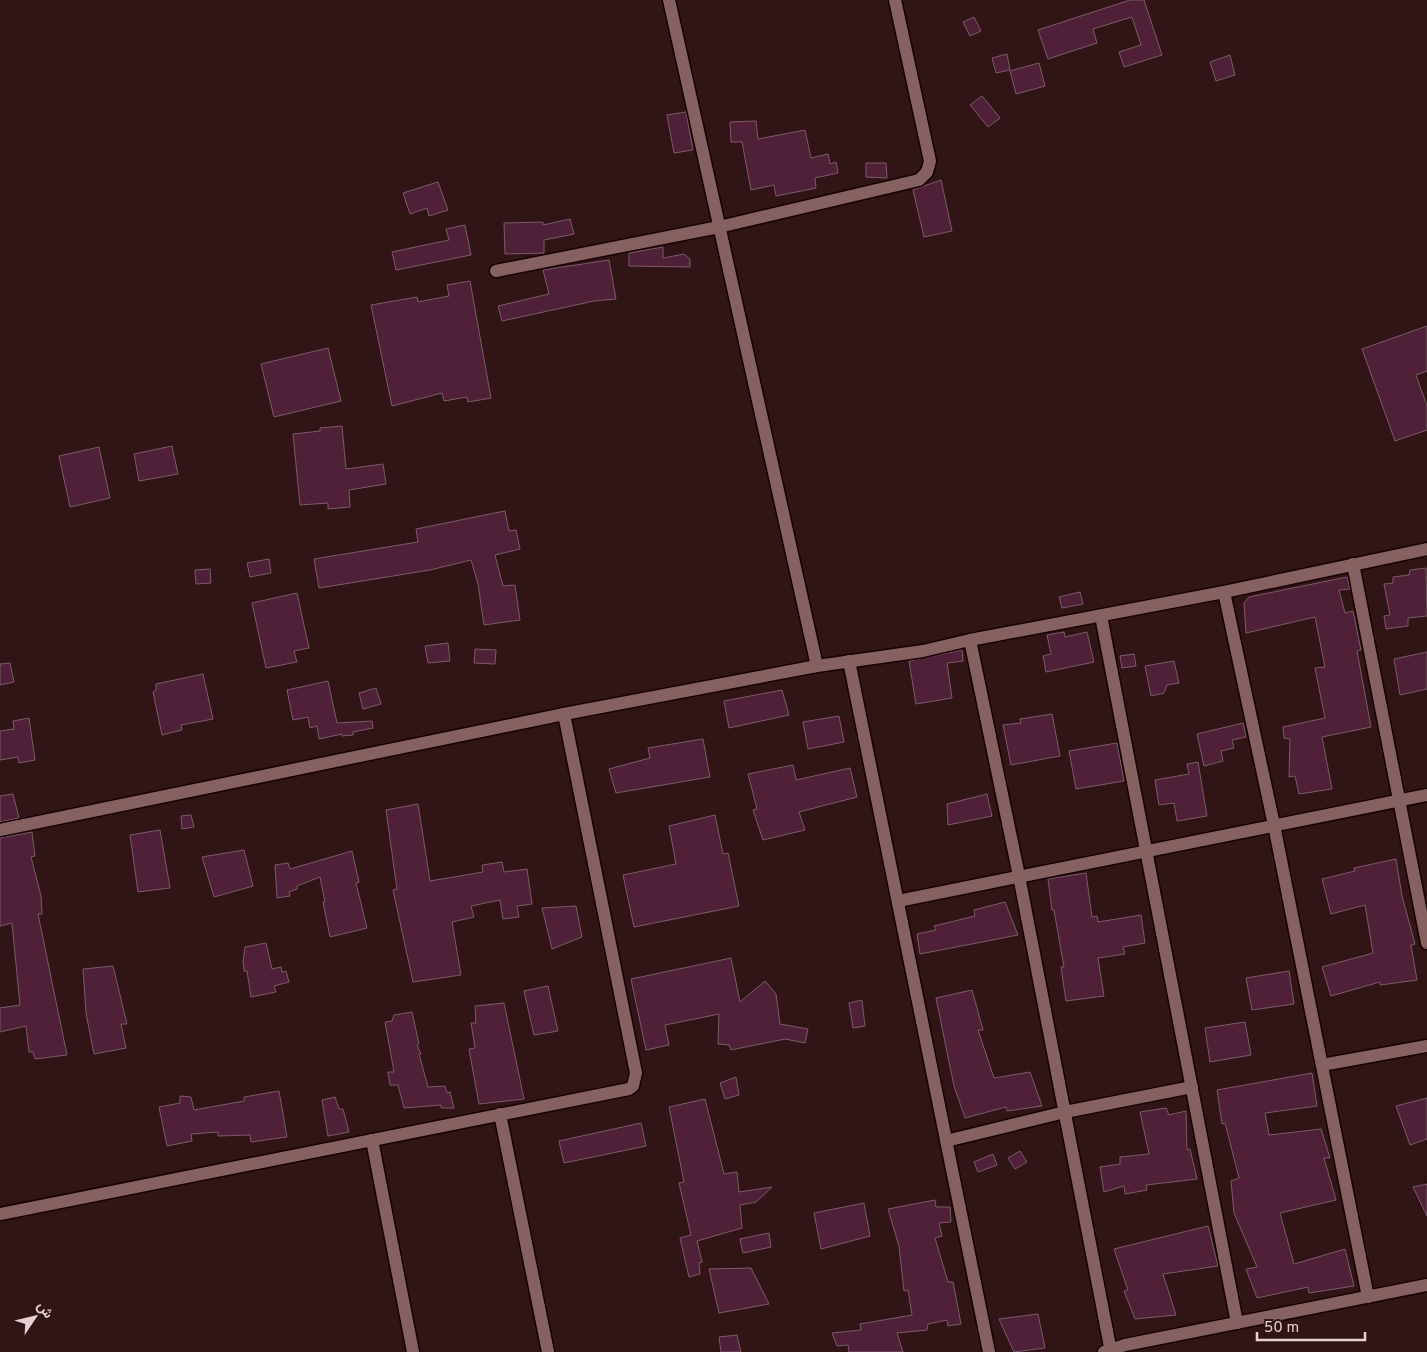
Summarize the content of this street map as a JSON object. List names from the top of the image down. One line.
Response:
{"scale_bar":"50 m","north":"top right"}
